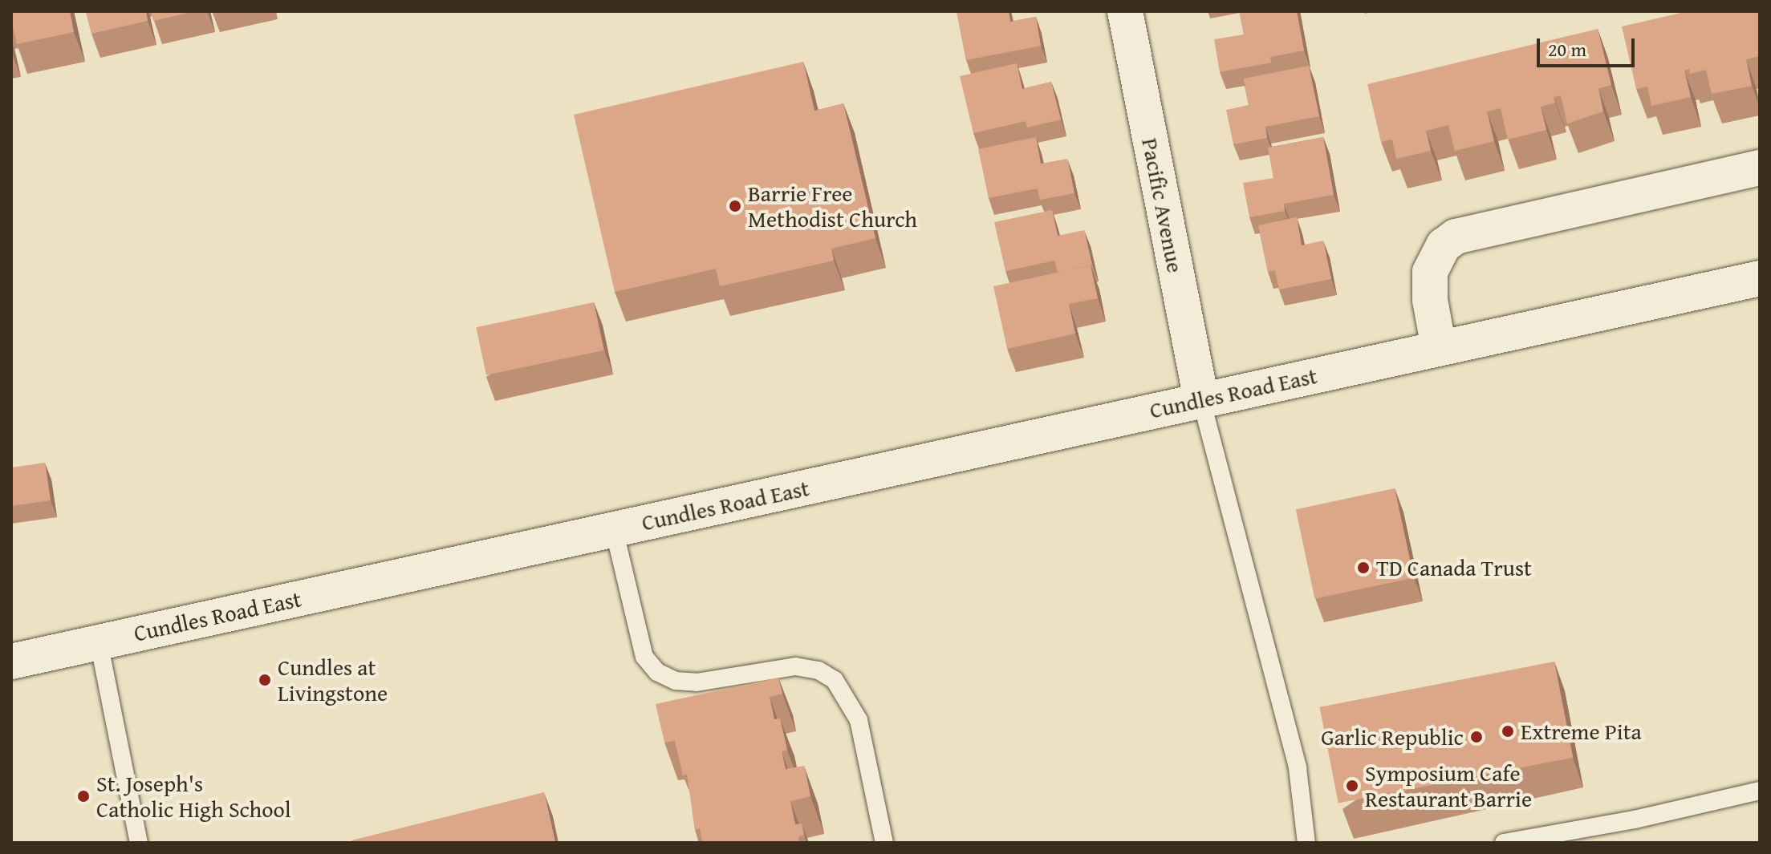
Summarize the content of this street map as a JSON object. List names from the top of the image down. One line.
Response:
{"streets":{"main road":["Pacific Avenue","Cundles Road East"]},"crossings":[["Pacific Avenue","Cundles Road East"]],"places":["Barrie Free Methodist Church","TD Canada Trust","Cundles at Livingstone","Extreme Pita","Garlic Republic","Symposium Cafe Restaurant Barrie","St. Joseph's Catholic High School"],"scale_bar":"20 m"}
